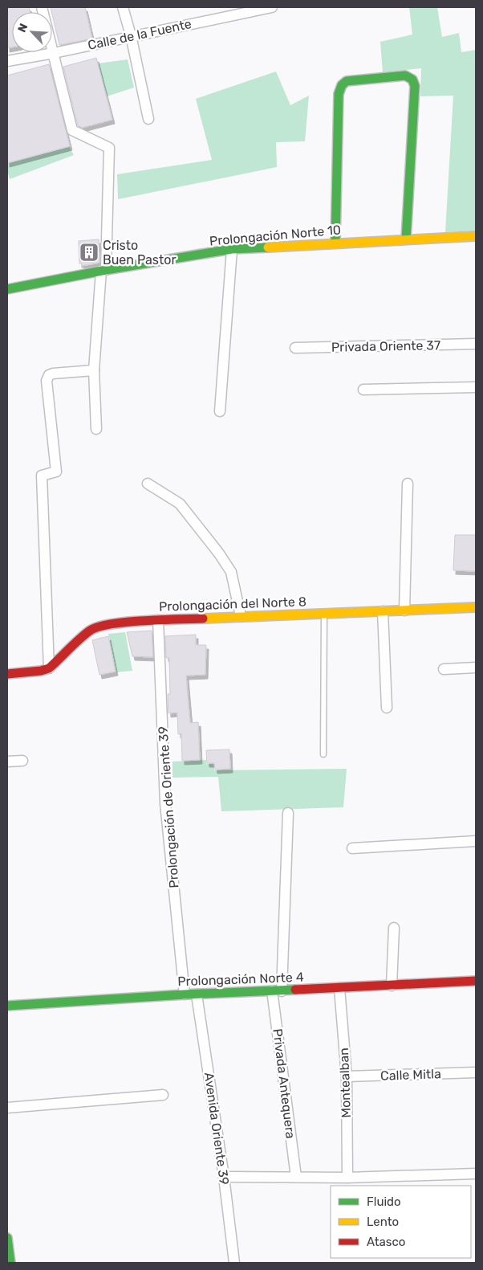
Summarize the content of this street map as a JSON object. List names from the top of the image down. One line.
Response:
{"streets":{"street":["Calle de la Fuente","Prolongación Norte 10","Privada Oriente 37","Prolongación del Norte 8","Prolongación de Oriente 39","Prolongación Norte 4","Calle Mitla","Montealban","Privada Antequera","Avenida Oriente 39"]},"crossings":[["Prolongación del Norte 8","Prolongación de Oriente 39"],["Prolongación de Oriente 39","Prolongación Norte 4"],["Prolongación Norte 4","Montealban"],["Prolongación Norte 4","Privada Antequera"],["Prolongación Norte 4","Avenida Oriente 39"],["Calle Mitla","Montealban"]],"places":{"building":["Cristo Buen Pastor"]},"legend":["Fluido","Lento","Atasco"],"north":"top left"}
